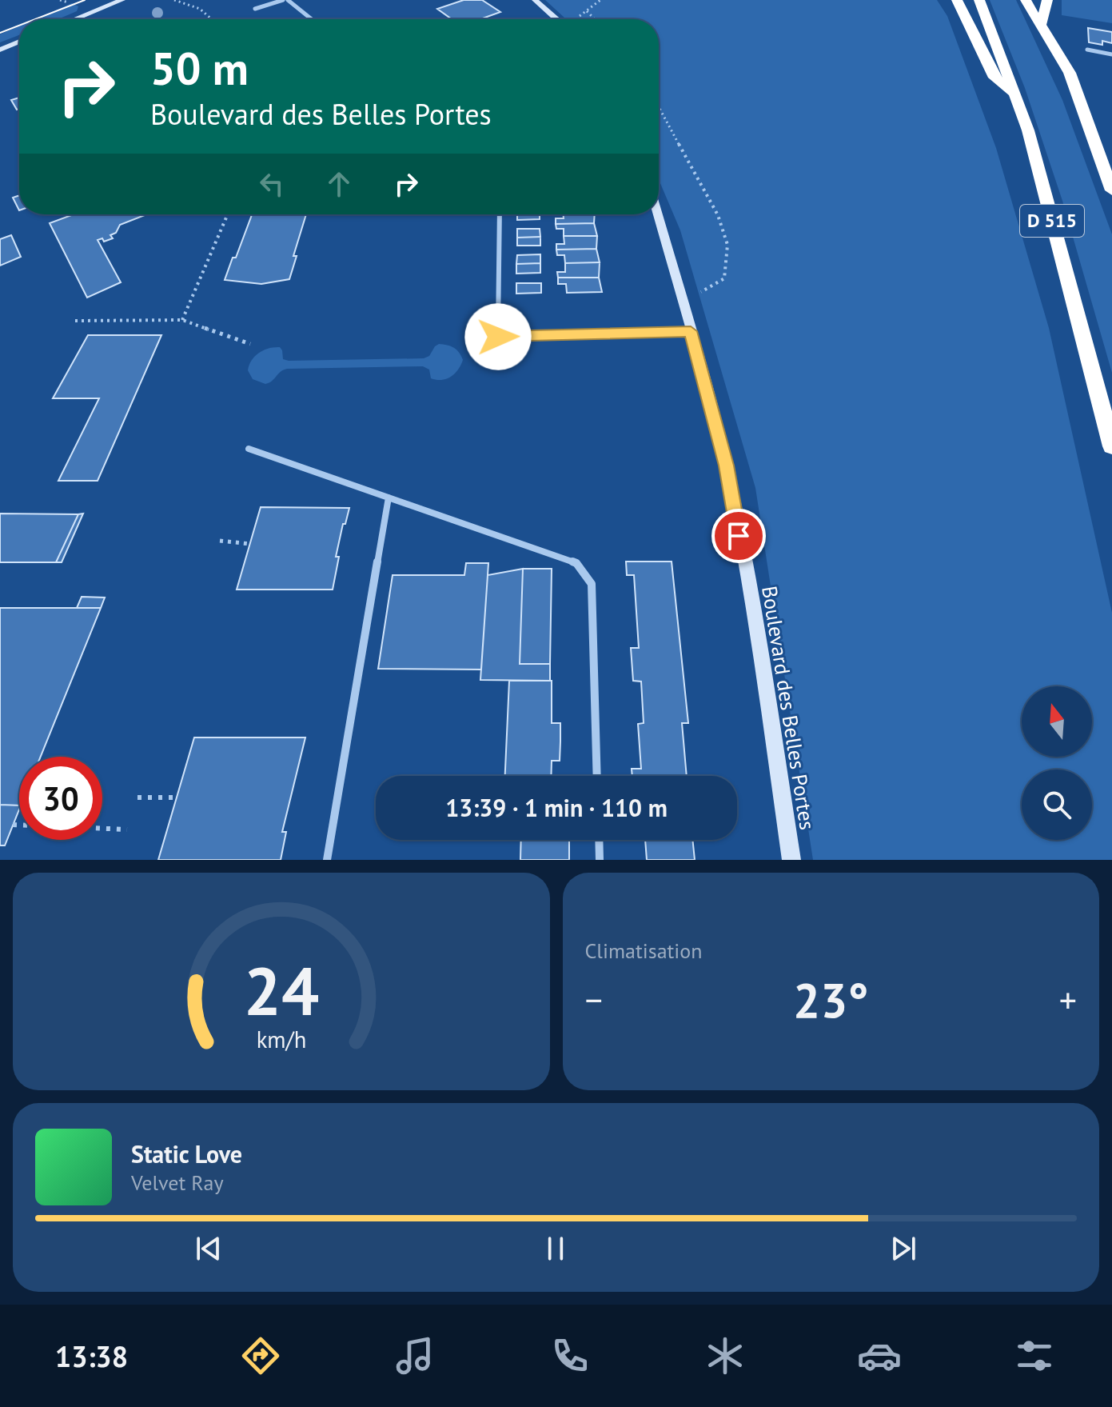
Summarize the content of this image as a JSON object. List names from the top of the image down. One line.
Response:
{"streets":{"highway":["D 515"],"street":["Boulevard des Belles Portes"]},"north":"top","page":{"turn":["50 m","Boulevard des Belles Portes"],"limit":"30","trip":"13:39 · 1 min · 110 m","tile":"Climatisation","heat":["−","23°","+"],"song":["Static Love","Velvet Ray"],"tabs":"13:38","gauge":["24","km/h"]}}
